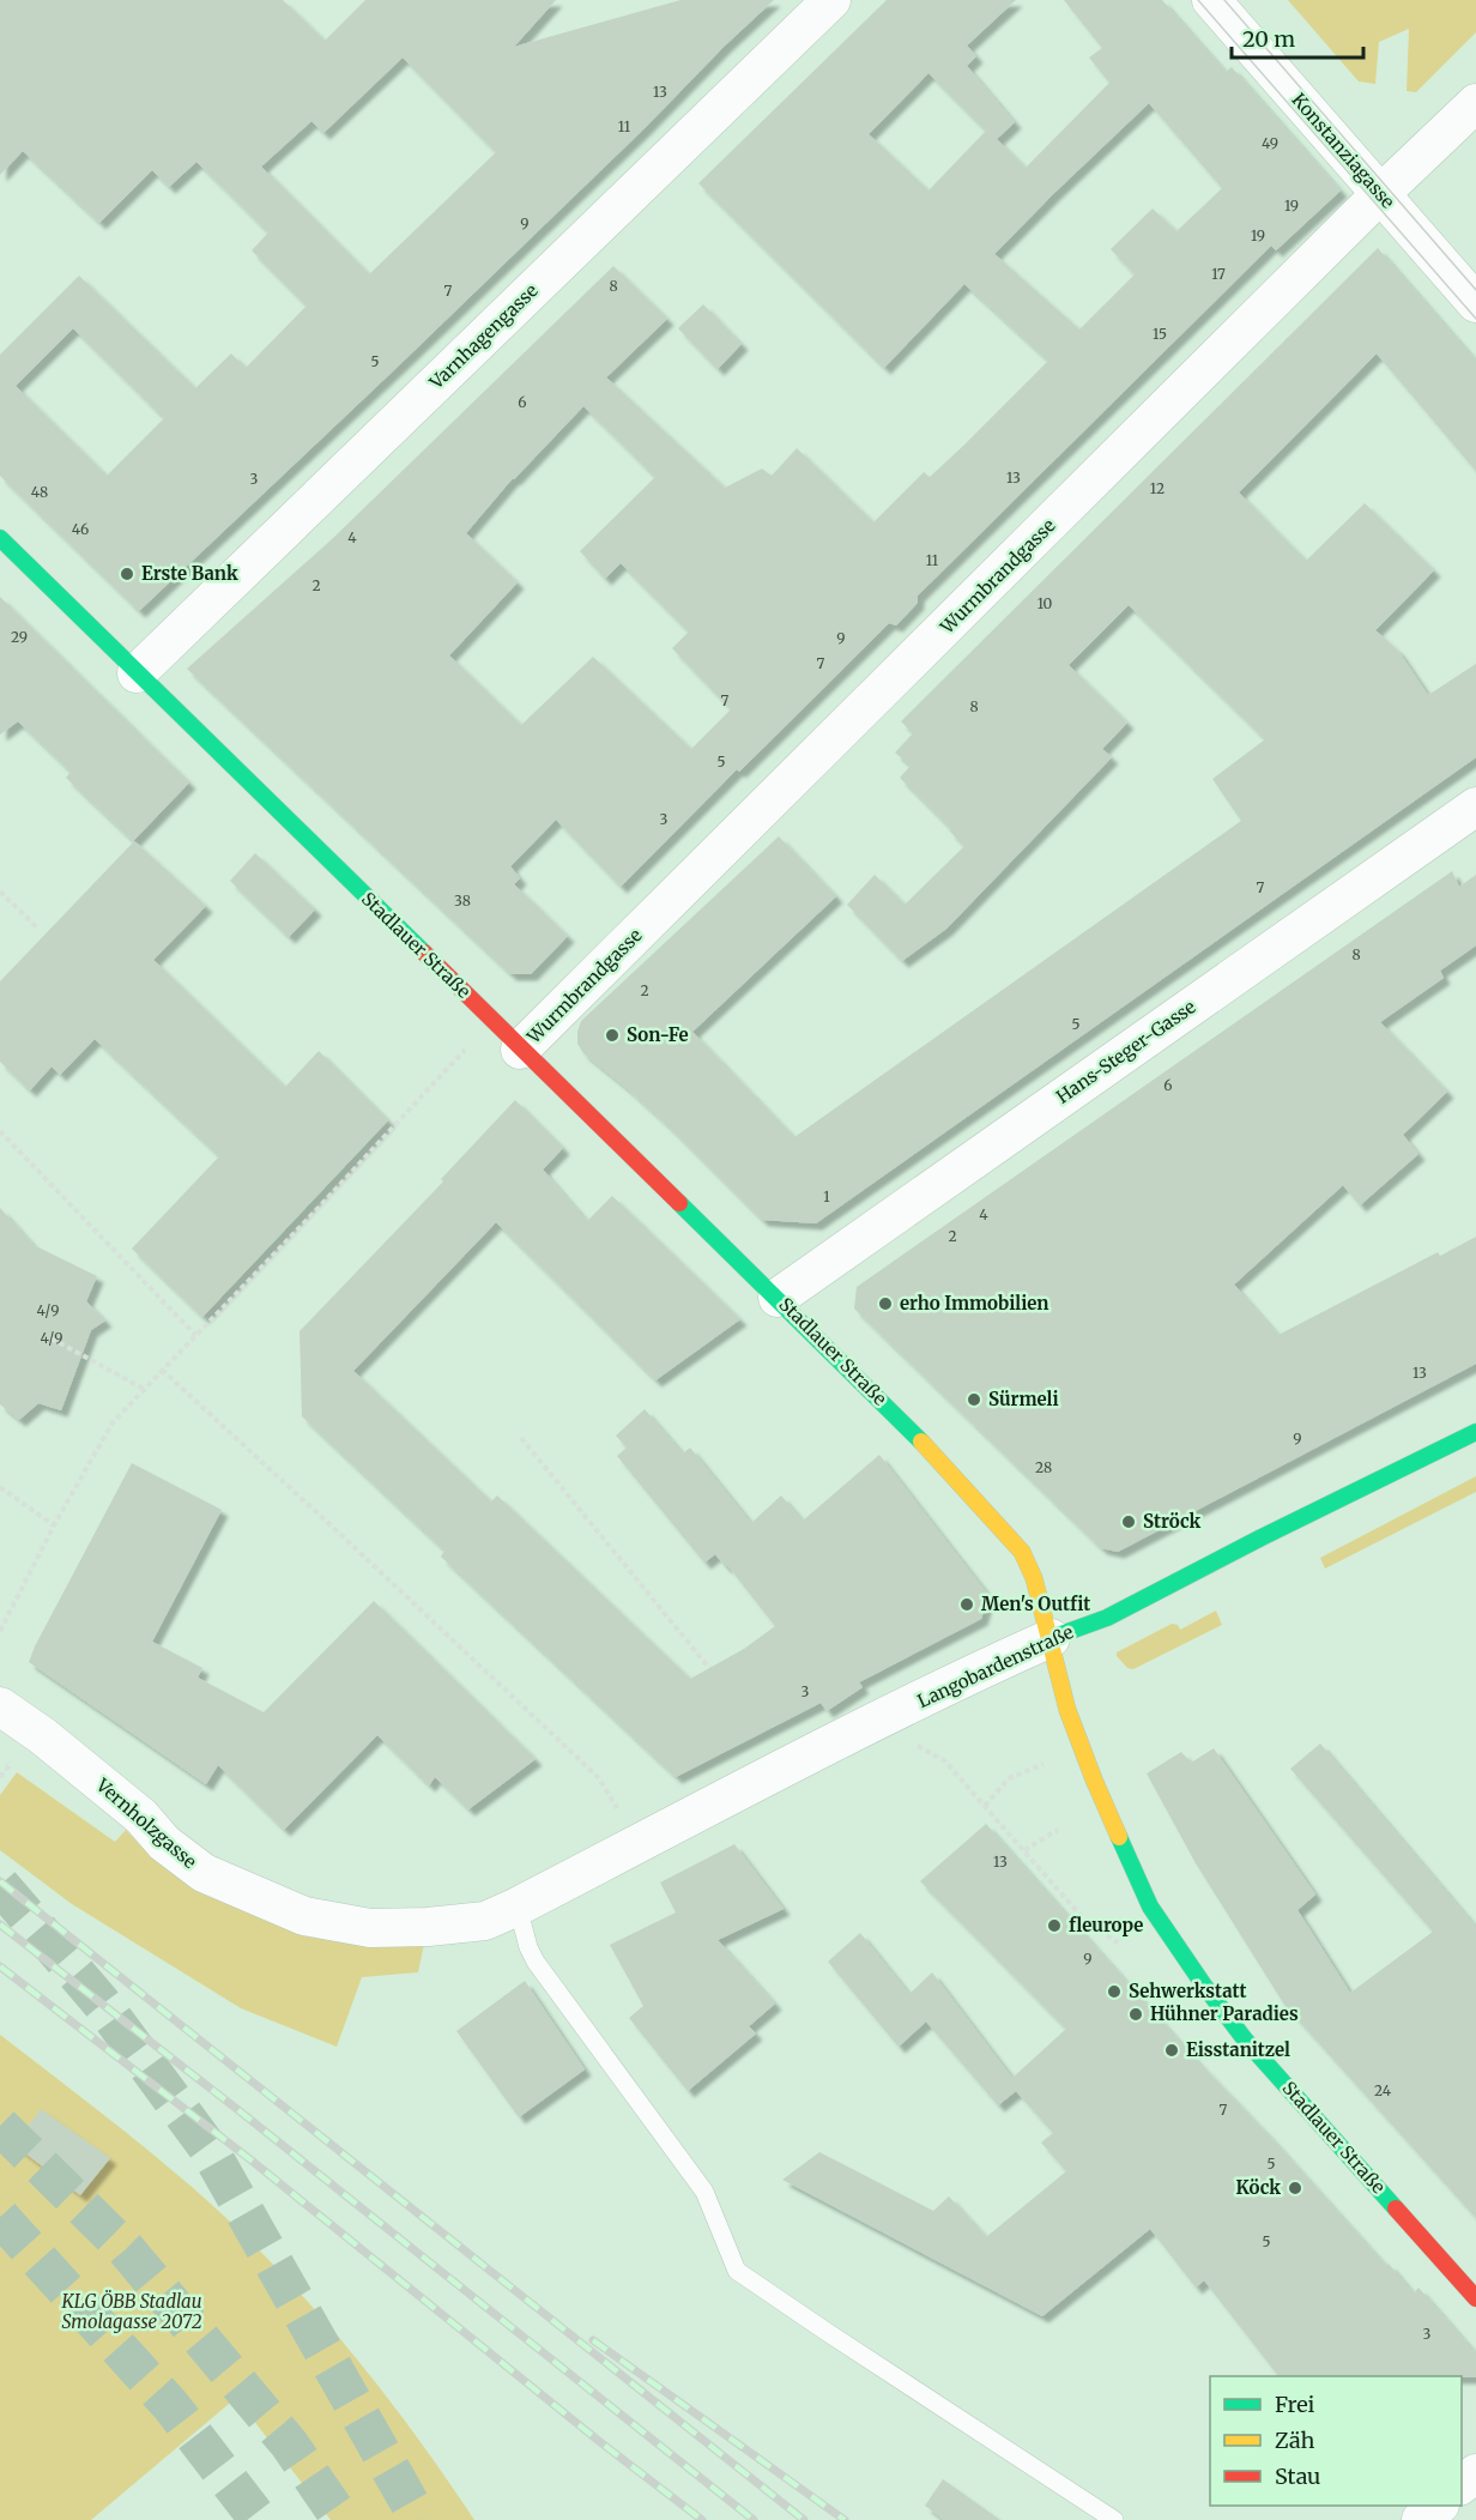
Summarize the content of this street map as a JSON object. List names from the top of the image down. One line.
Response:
{"streets":{"street":["Konstanziagasse","Varnhagengasse","Wurmbrandgasse","Stadlauer Straße","Hans-Steger-Gasse","Langobardenstraße","Vernholzgasse"]},"crossings":[["Konstanziagasse","Wurmbrandgasse"],["Varnhagengasse","Stadlauer Straße"],["Wurmbrandgasse","Stadlauer Straße"],["Stadlauer Straße","Hans-Steger-Gasse"],["Stadlauer Straße","Langobardenstraße"],["Langobardenstraße","Vernholzgasse"]],"parks":["KLG ÖBB Stadlau Smolagasse 2072"],"places":["Erste Bank","Son-Fe","erho Immobilien","Sürmeli","Ströck","Men's Outfit","fleurope","Sehwerkstatt","Hühner Paradies","Eisstanitzel","Köck"],"house_numbers":["13","11","49","19","9","19","17","8","7","15","5","6","13","3","12","48","46","4","11","2","10","29","9","7","7","8","5","3","7","38","8","2","5","6","1","4","2","4/9","4/9","13","9","28","3","13","9","24","7","5","5","3"],"legend":["Frei","Zäh","Stau"],"scale_bar":"20 m"}
